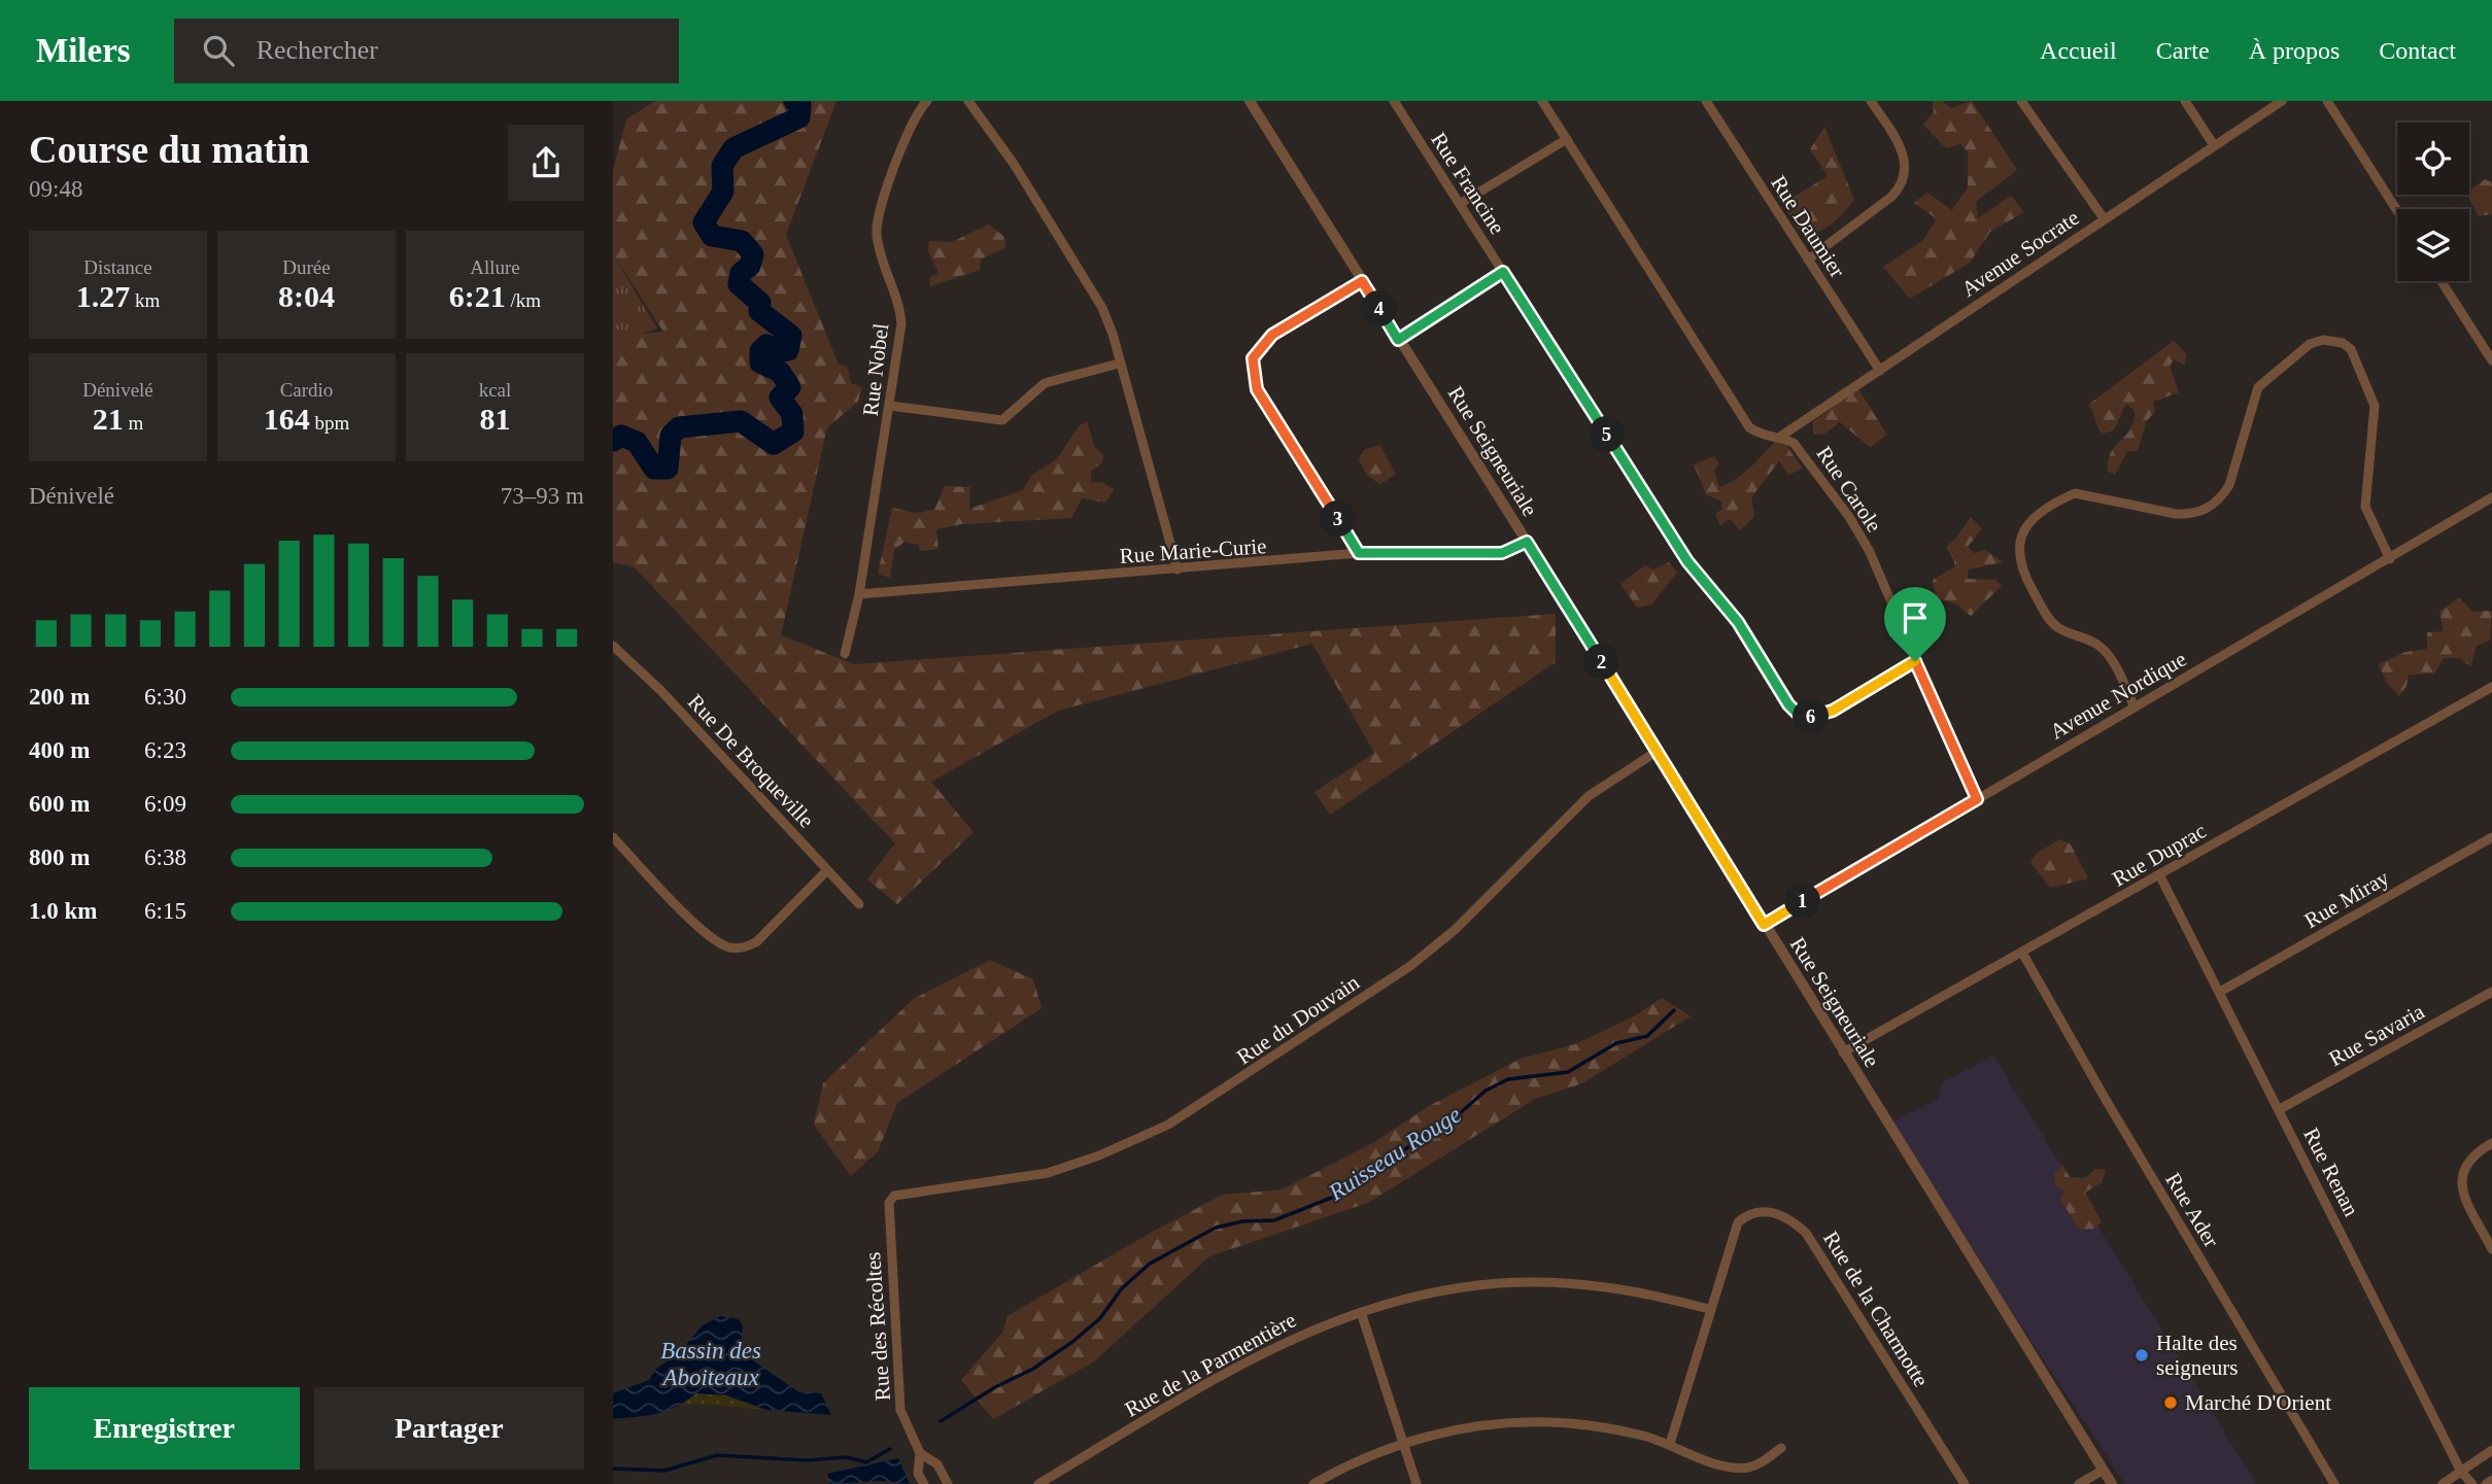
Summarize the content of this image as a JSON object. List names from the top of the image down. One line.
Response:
{"streets":{"street":["Rue Francine","Rue Daumier","Avenue Socrate","Rue Nobel","Rue Seigneuriale","Rue Carole","Rue Marie-Curie","Avenue Nordique","Rue De Broqueville","Rue Duprac","Rue Miray","Rue du Douvain","Rue Savaria","Rue Renan","Rue Ader","Rue de la Charmotte","Rue des Récoltes","Rue de la Parmentière"]},"crossings":[["Rue Francine","Rue Carole"],["Rue Daumier","Avenue Socrate"],["Avenue Socrate","Rue Carole"],["Rue Nobel","Rue Marie-Curie"],["Rue Seigneuriale","Rue Marie-Curie"],["Rue Seigneuriale","Avenue Nordique"],["Rue Seigneuriale","Rue Duprac"],["Rue Seigneuriale","Rue du Douvain"],["Rue Carole","Avenue Nordique"],["Rue Duprac","Rue Renan"],["Rue Duprac","Rue Ader"],["Rue Miray","Rue Renan"],["Rue du Douvain","Rue des Récoltes"],["Rue Savaria","Rue Renan"],["Rue de la Charmotte","Rue de la Parmentière"]],"water":["Ruisseau Rouge","Bassin des Aboiteaux"],"places":["Halte des seigneurs","Marché D'Orient"],"page":{"header":"Milers","search":"Rechercher","nav":["Accueil","Carte","À propos","Contact"],"heading":["Course du matin","09:48"],"stats":[["Distance","1.27 km"],["Durée","8:04"],["Allure","6:21 /km"],["Dénivelé","21 m"],["Cardio","164 bpm"],["kcal","81"]],"pins":["4","5","3","2","6","1"],"chart":["Dénivelé","73–93 m"],"list":[{"name":"200 m","note":"6:30"},{"name":"400 m","note":"6:23"},{"name":"600 m","note":"6:09"},{"name":"800 m","note":"6:38"},{"name":"1.0 km","note":"6:15"}],"buttons":["Enregistrer","Partager"]}}
